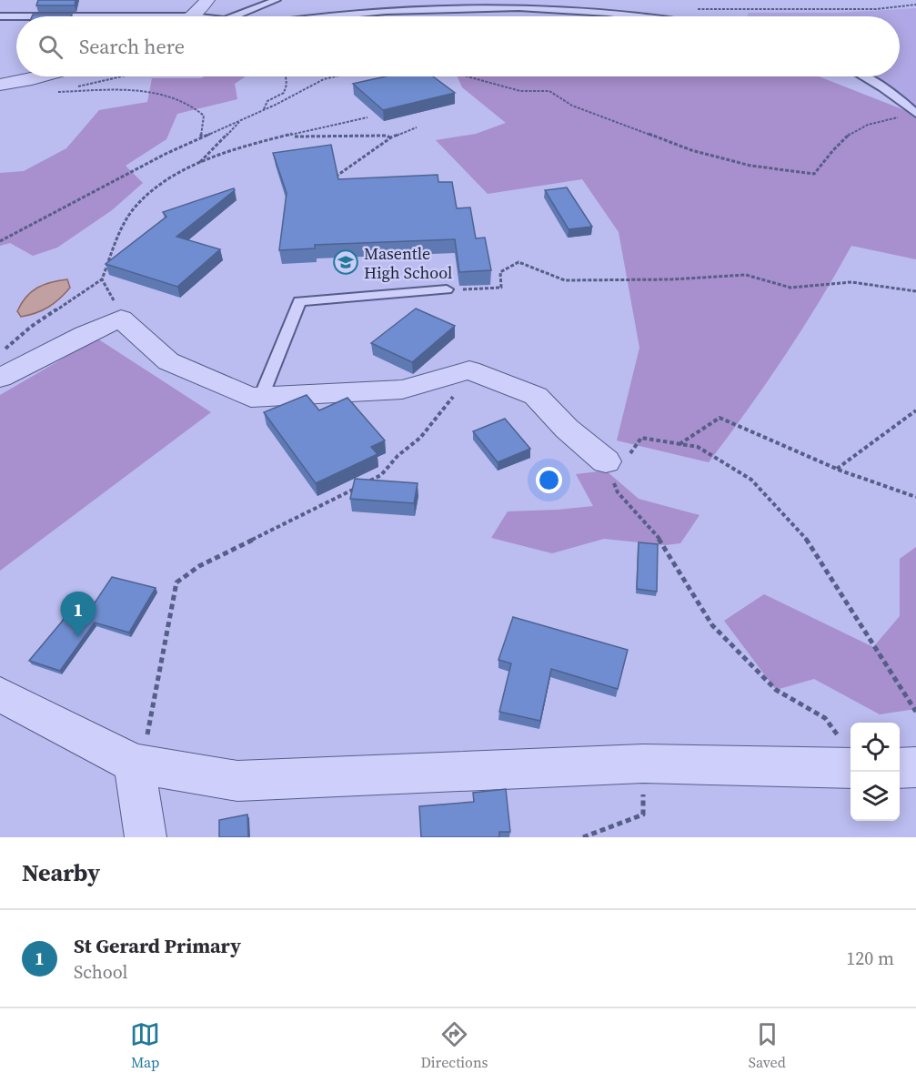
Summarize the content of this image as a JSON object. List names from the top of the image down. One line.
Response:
{"places":{"school or university":["Masentle High School"]},"page":{"search":"Search here","pins":"1","heading":"Nearby","list":[{"mark":"1","name":"St Gerard Primary","note":"School","value":"120 m"}],"nav":["Map","Directions","Saved"]}}
